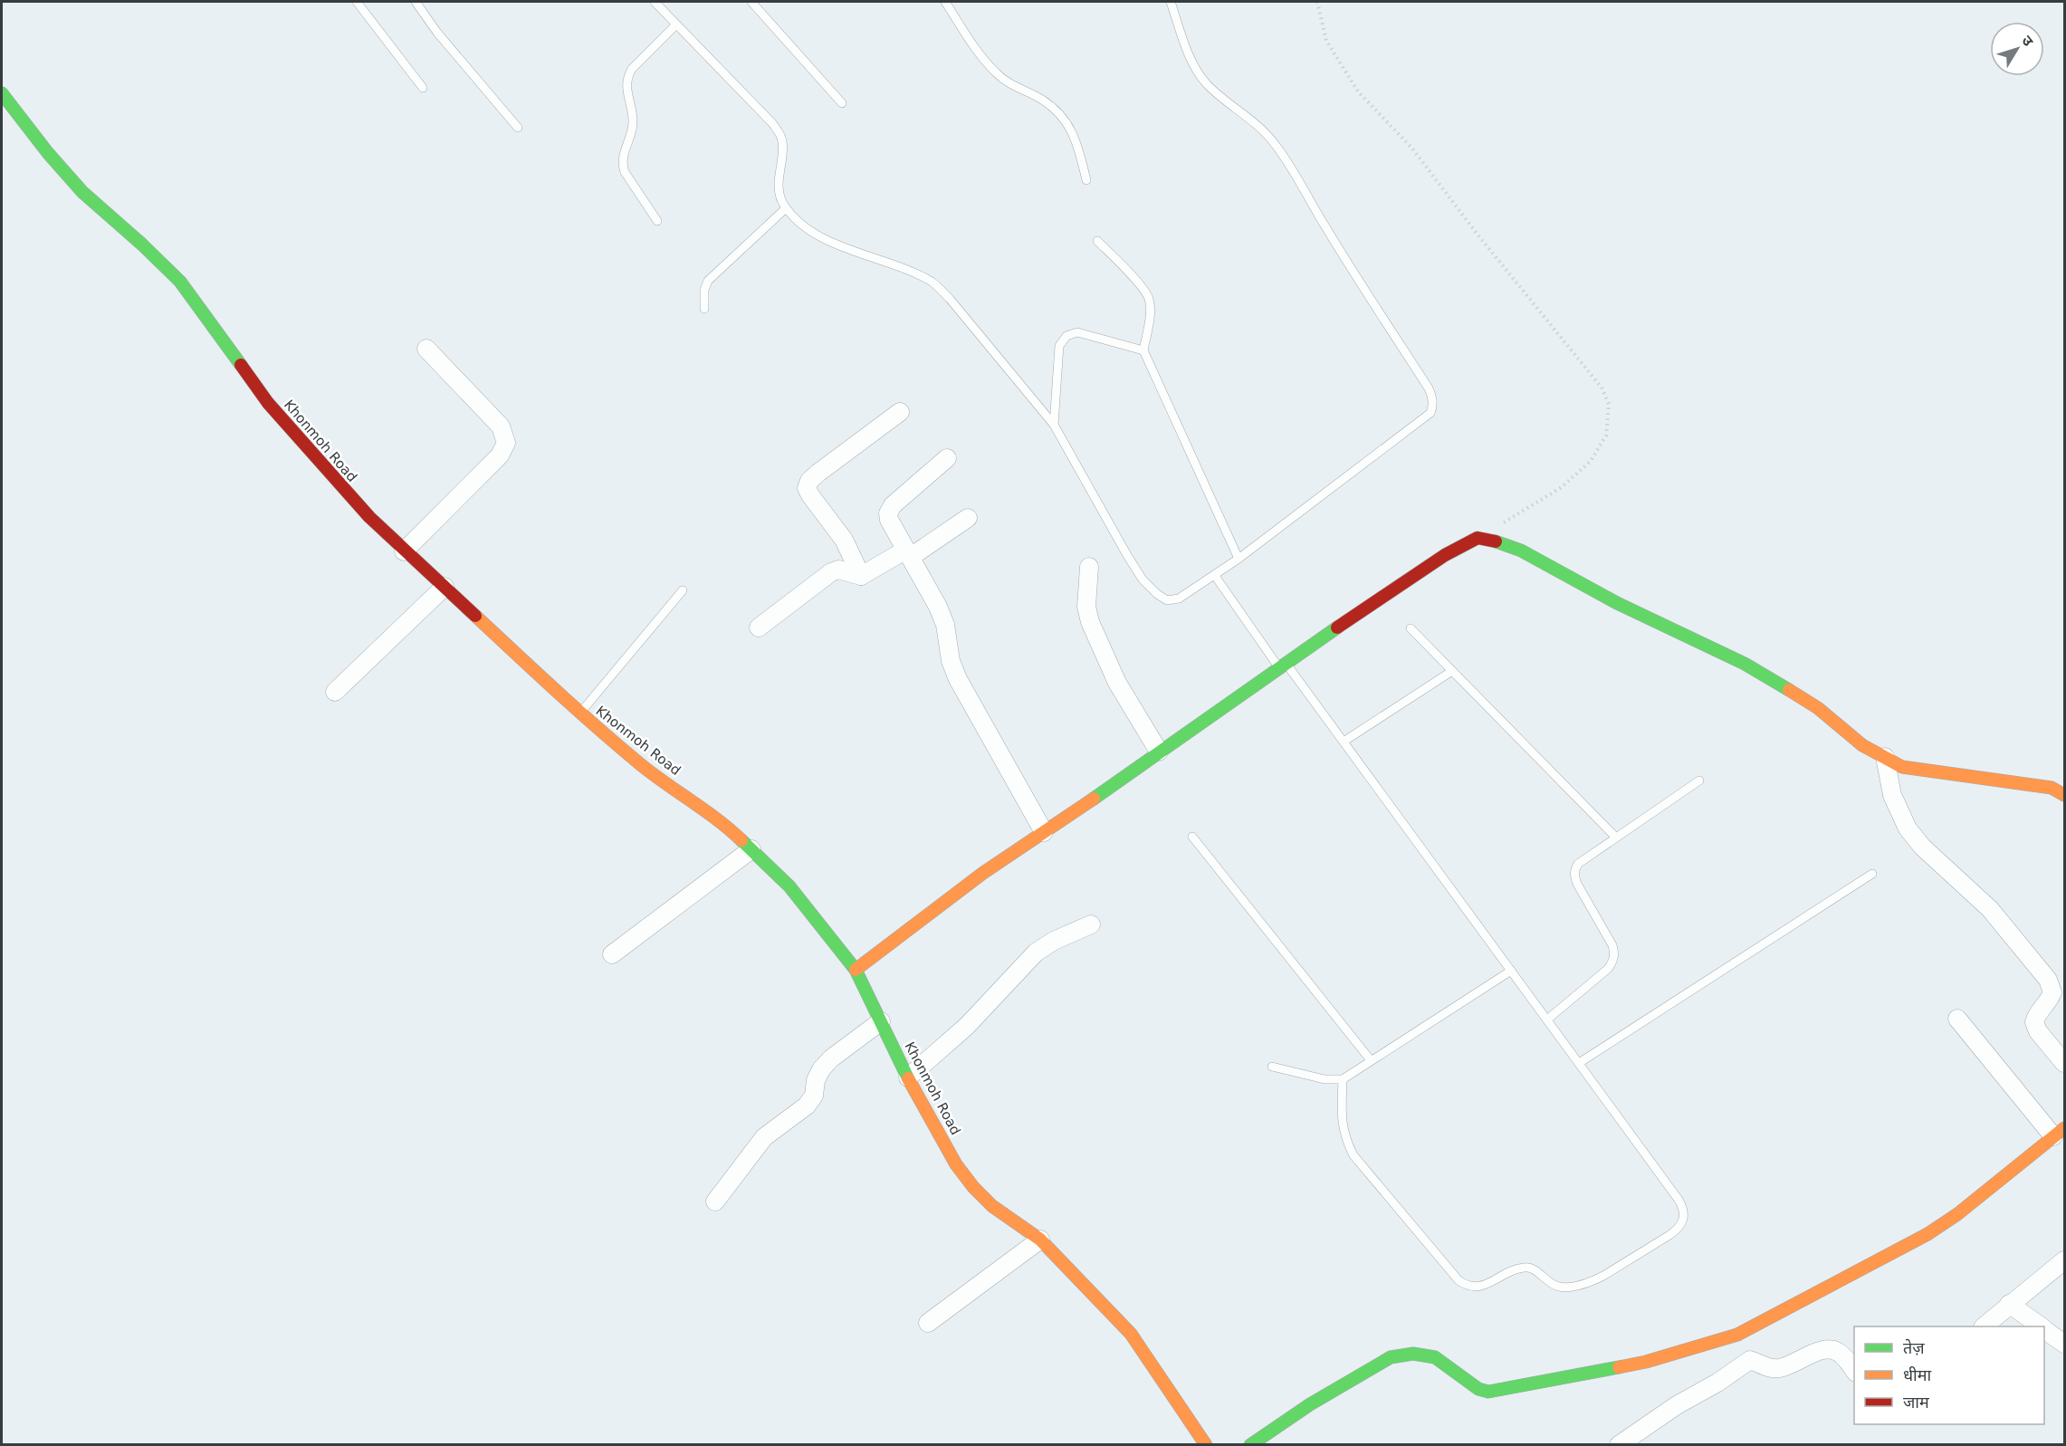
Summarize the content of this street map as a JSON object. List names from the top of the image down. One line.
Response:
{"streets":{"street":["Khonmoh Road"]},"legend":["तेज़","धीमा","जाम"],"north":"top right"}
